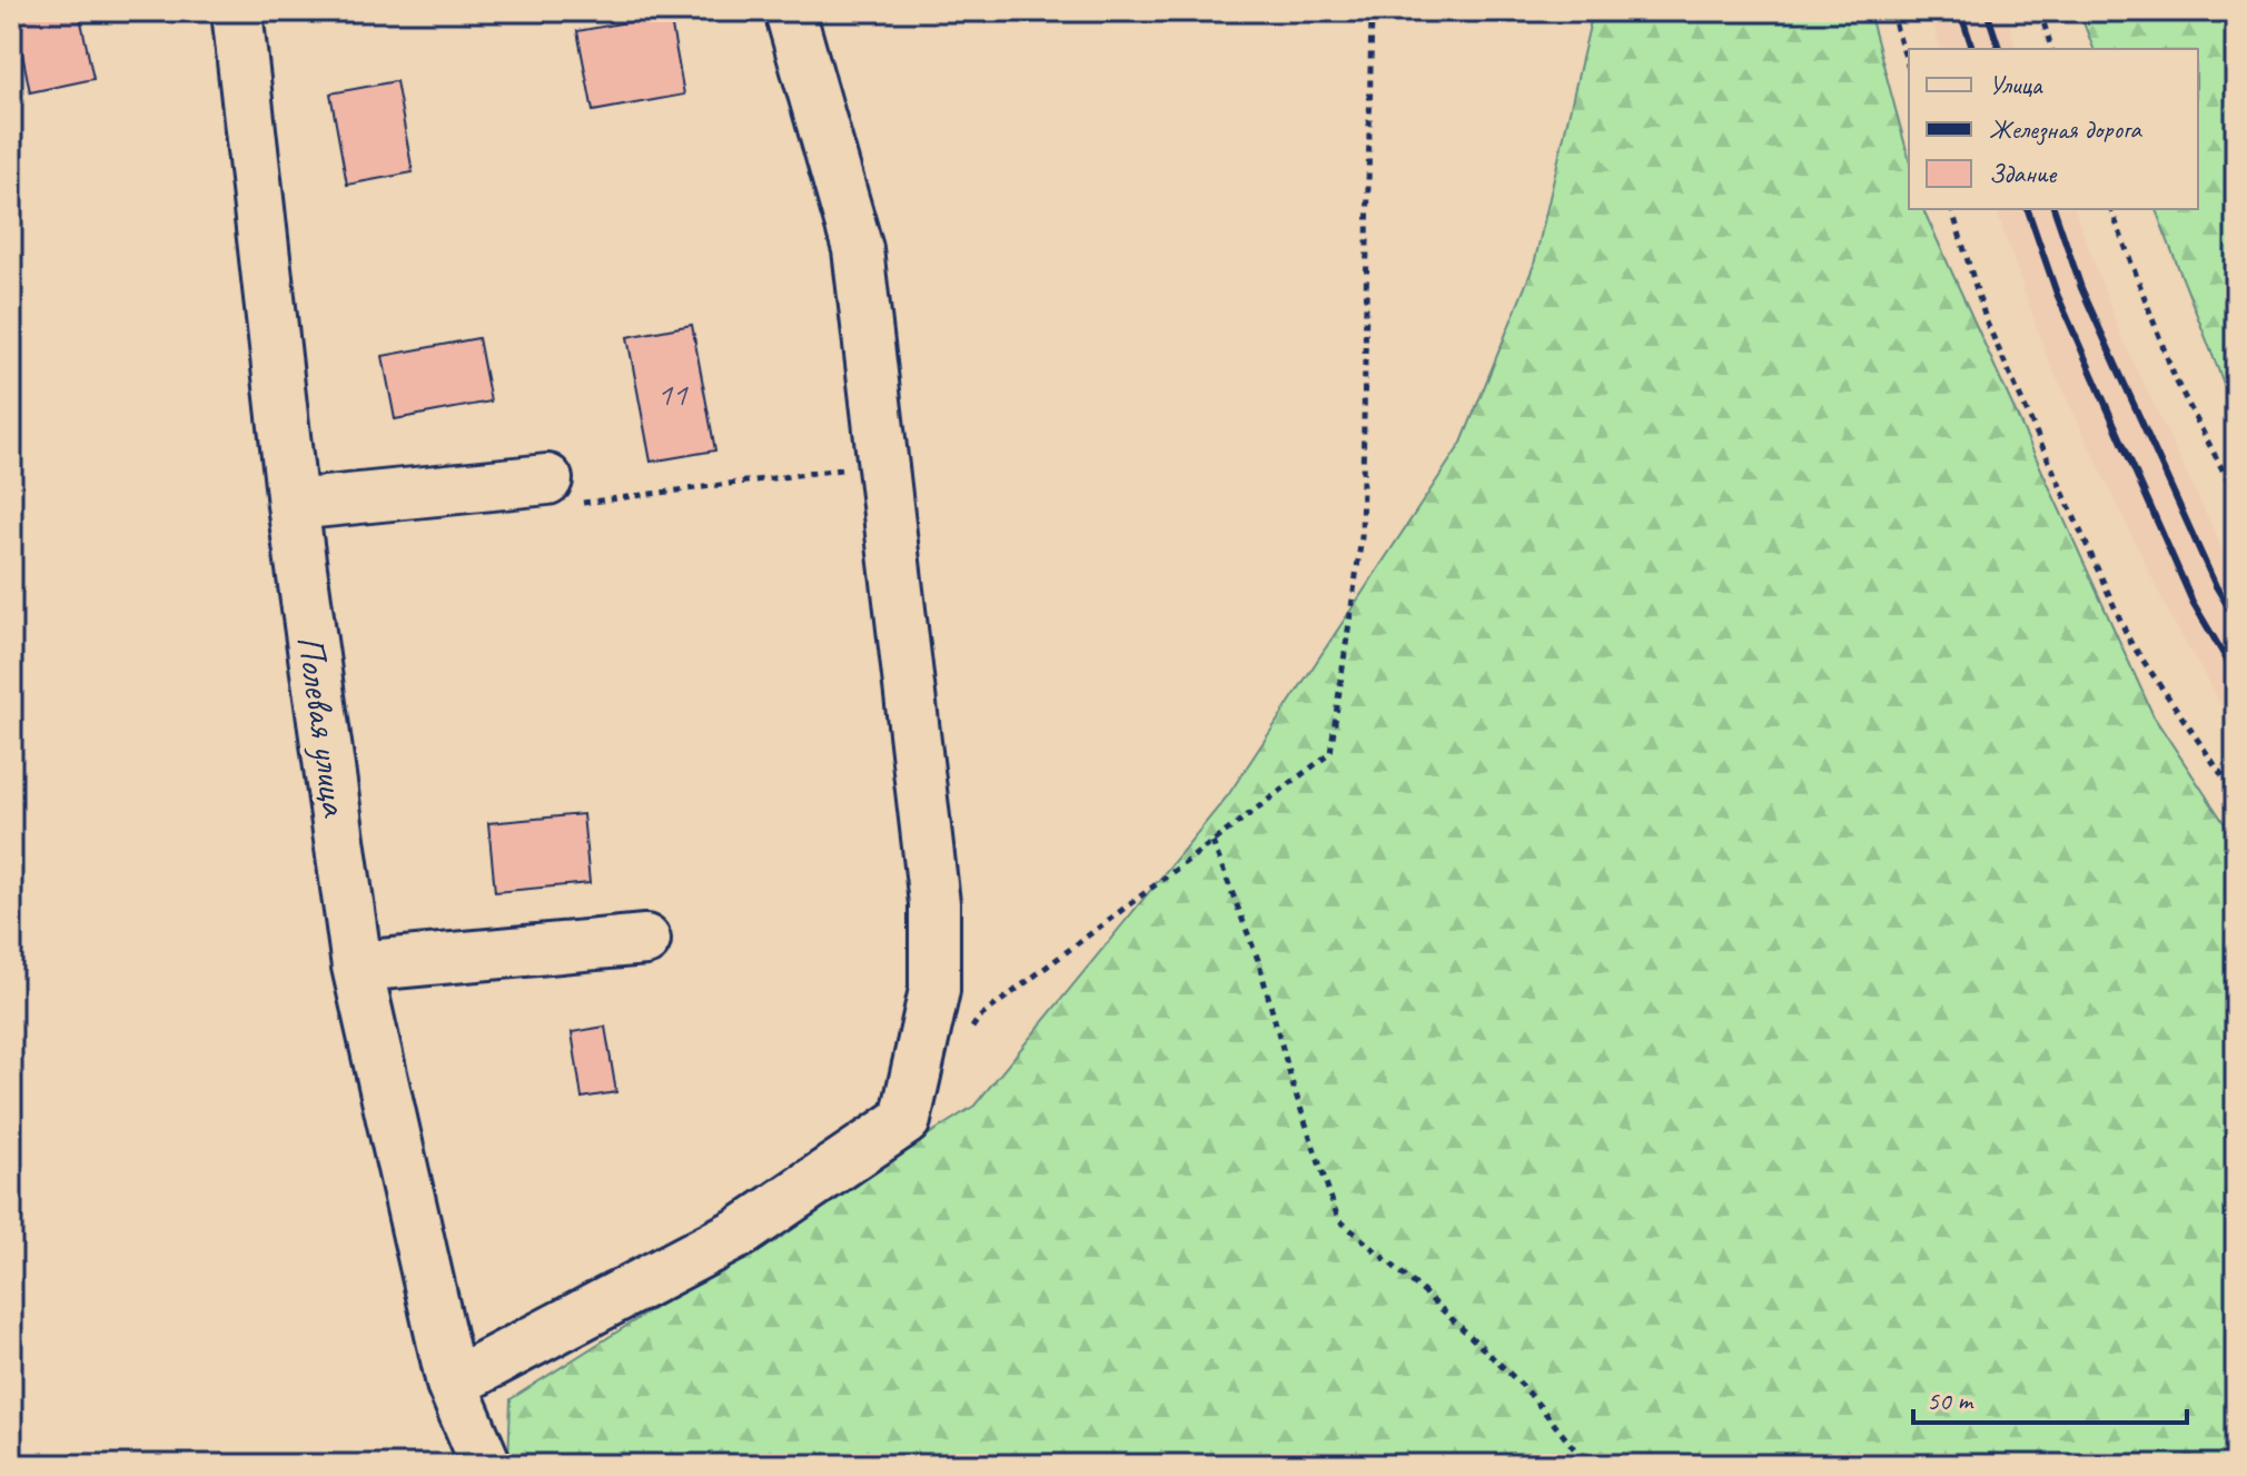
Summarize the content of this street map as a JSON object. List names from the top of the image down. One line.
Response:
{"streets":{"street":["Полевая улица"]},"house_numbers":["11"],"legend":["Улица","Железная дорога","Здание"],"scale_bar":"50 m"}
